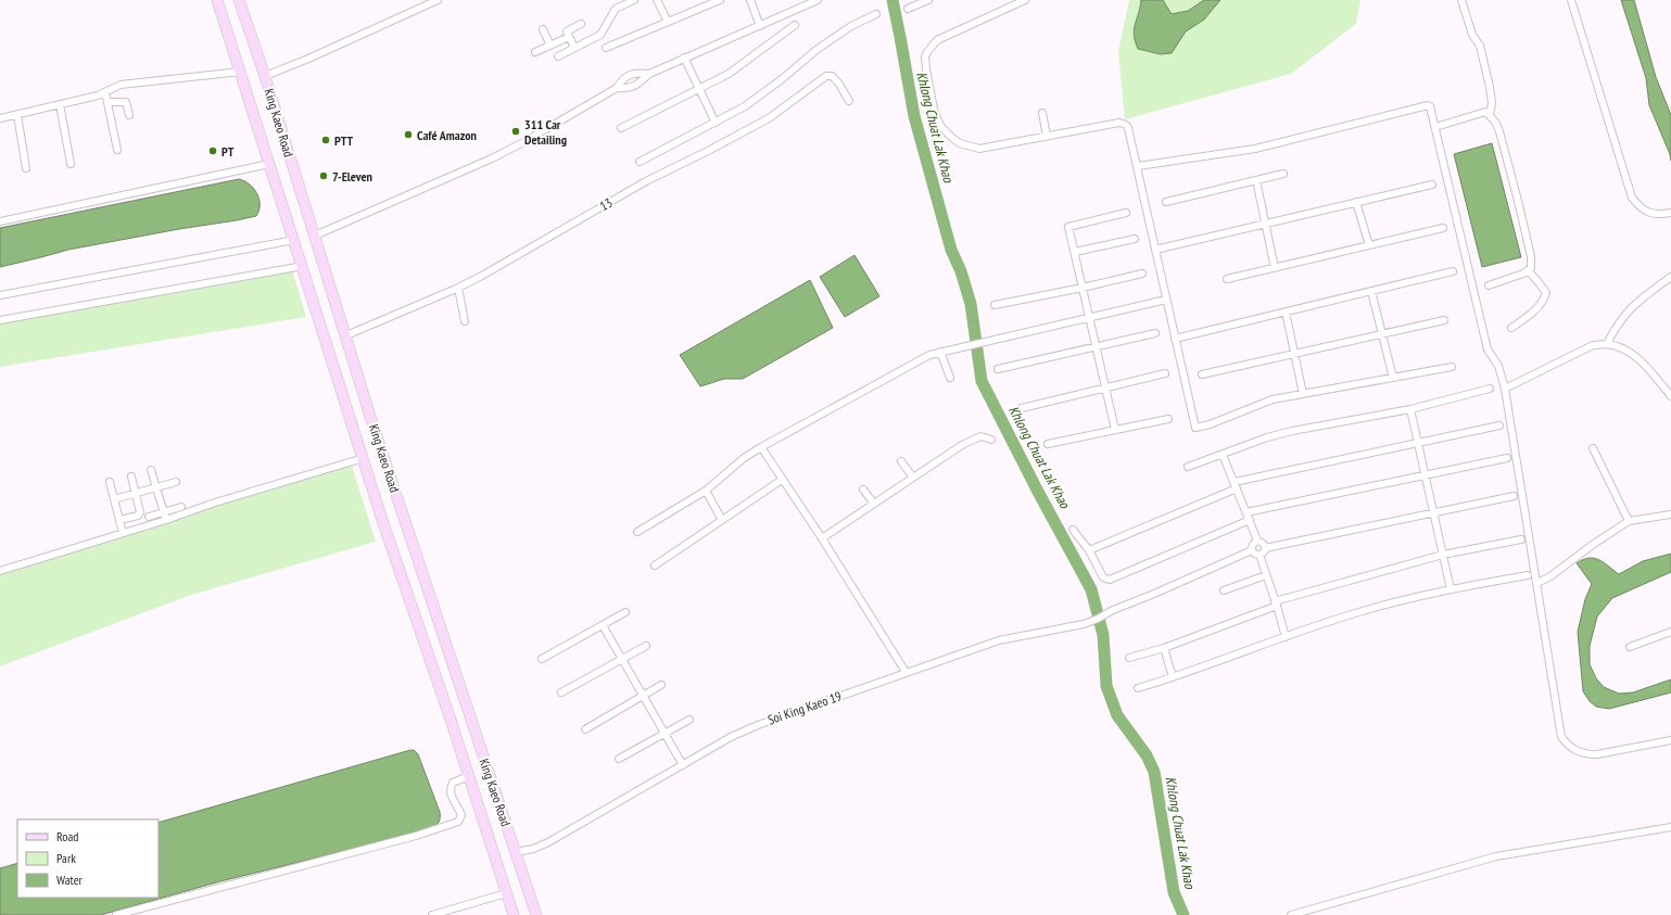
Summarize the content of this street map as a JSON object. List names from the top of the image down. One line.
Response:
{"streets":{"main road":["King Kaeo Road"],"street":["13","Soi King Kaeo 19"]},"crossings":[["King Kaeo Road","13"],["King Kaeo Road","Soi King Kaeo 19"]],"water":["Khlong Chuat Lak Khao"],"places":["311 Car Detailing","Café Amazon","PTT","PT","7-Eleven"],"legend":["Road","Park","Water"]}
